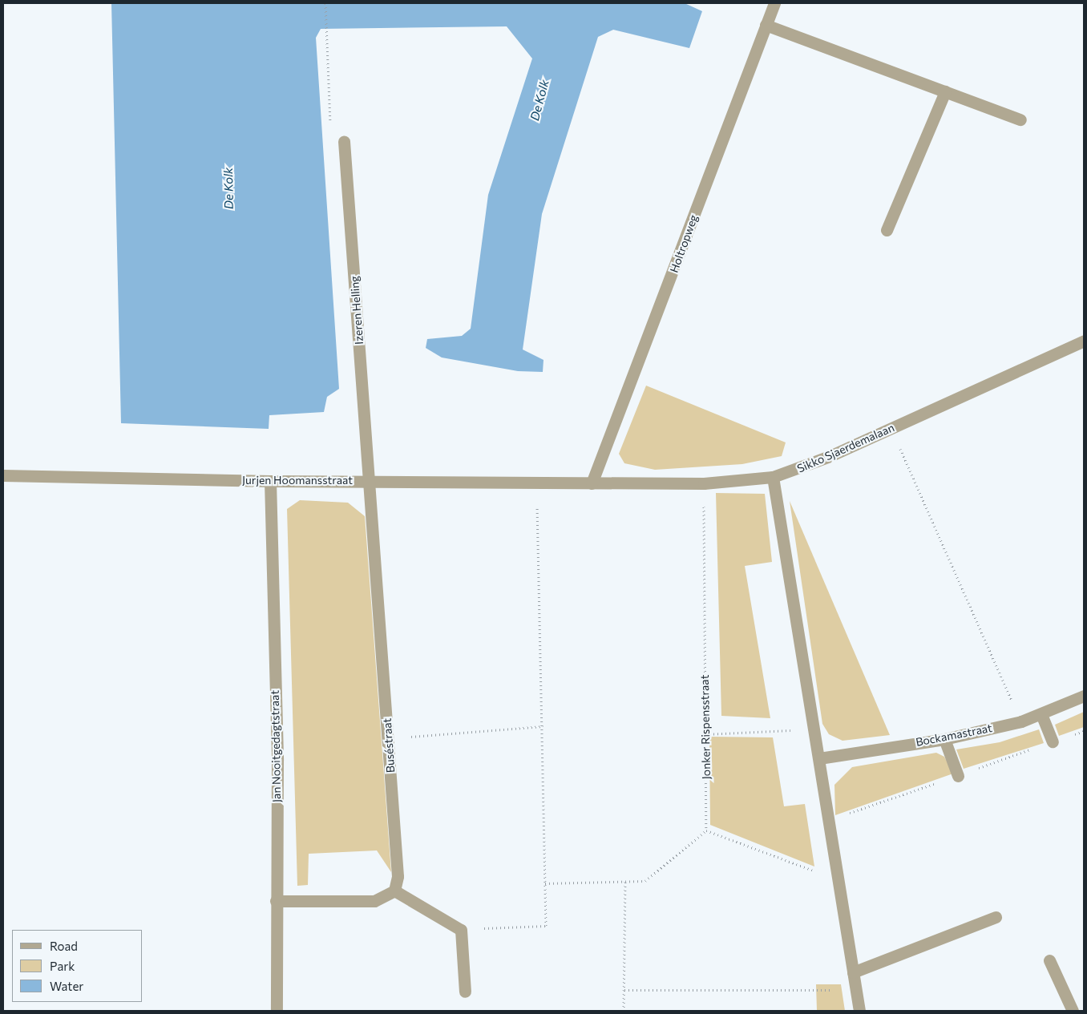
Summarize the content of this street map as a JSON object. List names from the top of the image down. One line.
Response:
{"streets":{"street":["Holtropweg","Izeren Helling","Sikko Sjaerdemalaan","Jurjen Hoomansstraat","Bockamastraat","Buséstraat","Jan Nooitgedagtstraat"],"path":["Jonker Rispensstraat"]},"crossings":[["Holtropweg","Sikko Sjaerdemalaan"],["Holtropweg","Jurjen Hoomansstraat"],["Izeren Helling","Jurjen Hoomansstraat"],["Izeren Helling","Buséstraat"],["Sikko Sjaerdemalaan","Jurjen Hoomansstraat"],["Sikko Sjaerdemalaan","Jonker Rispensstraat"],["Jurjen Hoomansstraat","Buséstraat"],["Jurjen Hoomansstraat","Jan Nooitgedagtstraat"]],"water":["De Kolk"],"legend":["Road","Park","Water"]}
